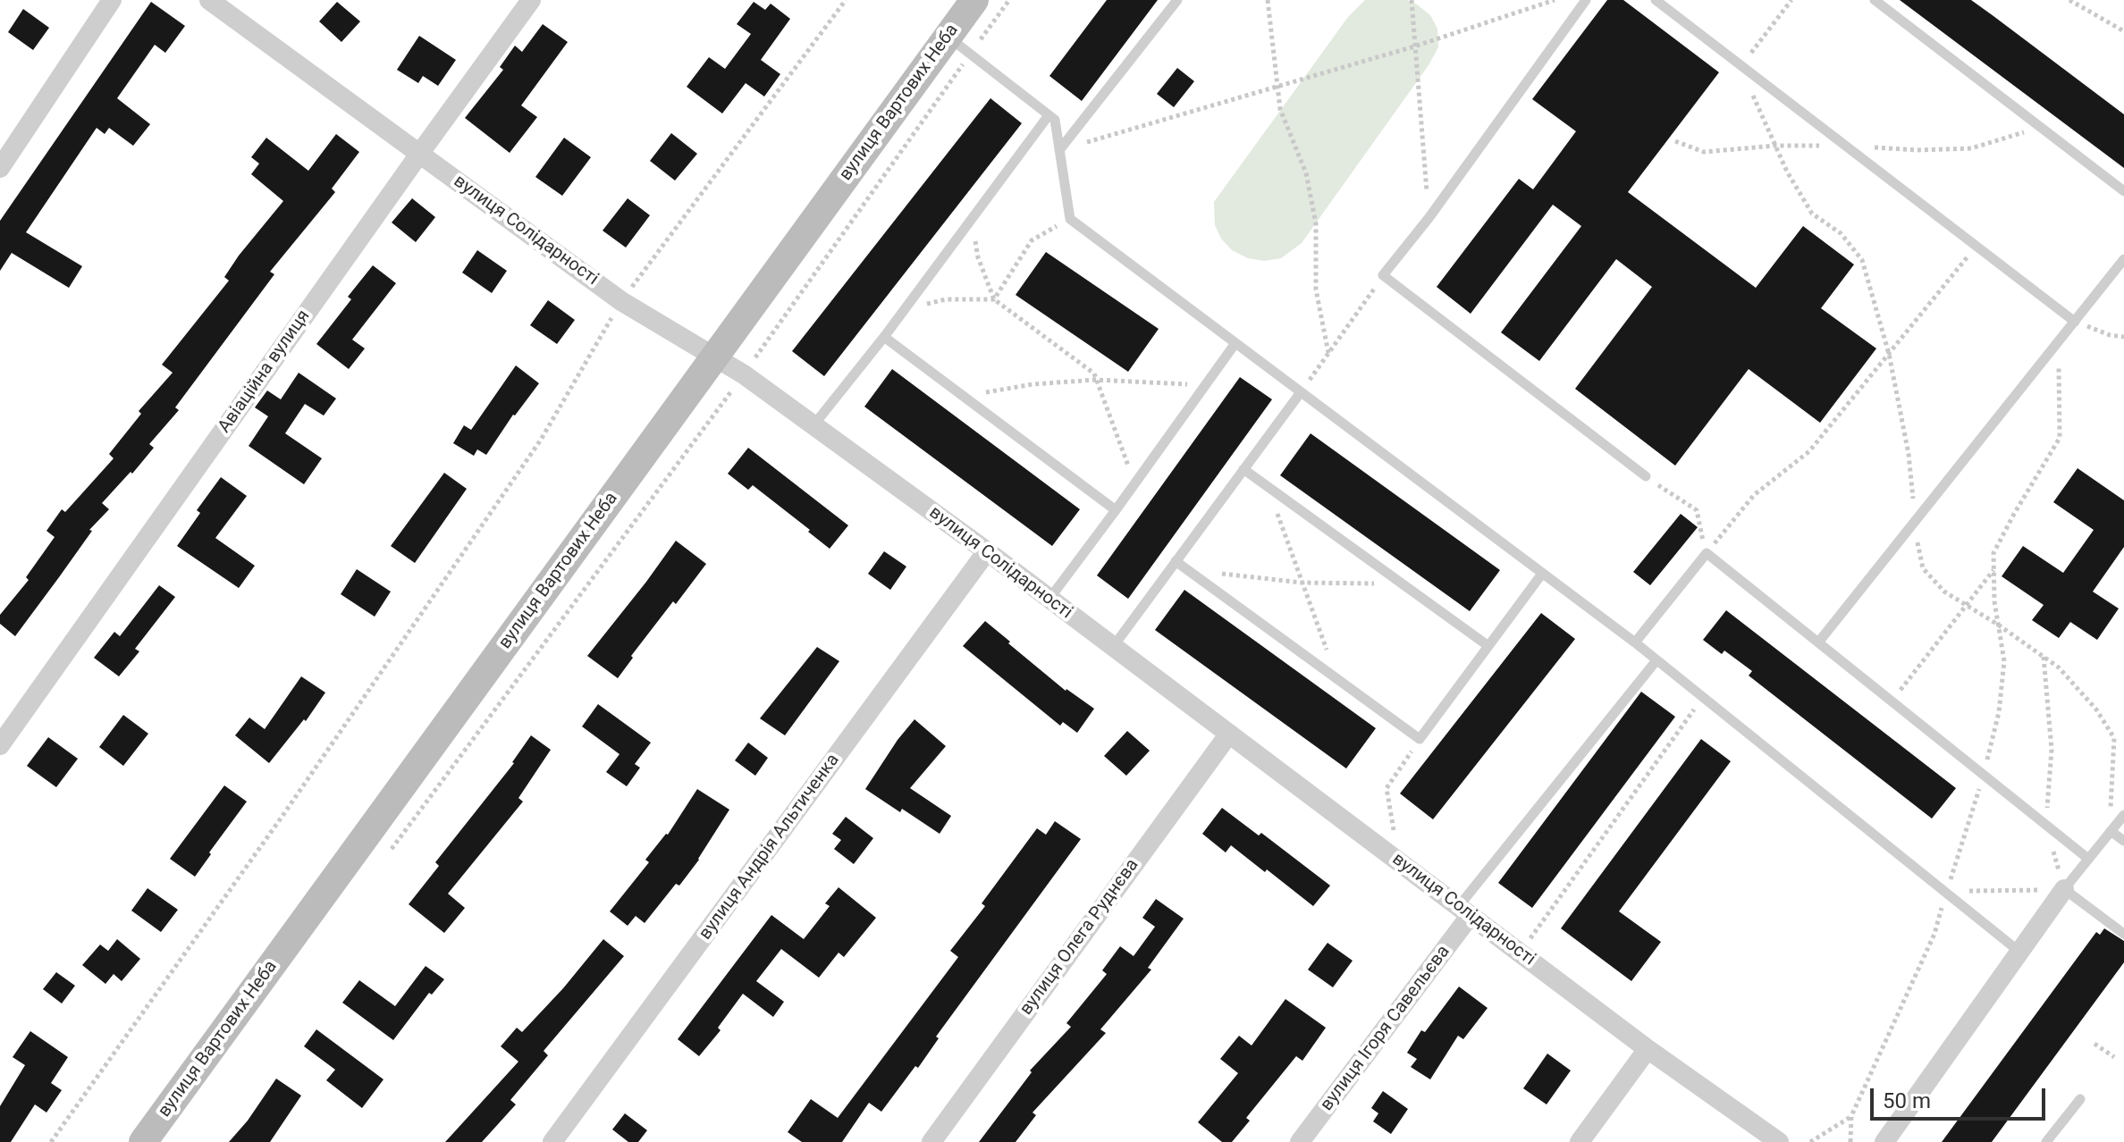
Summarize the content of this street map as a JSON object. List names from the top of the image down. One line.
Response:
{"streets":{"street":["вулиця Вартових Неба","вулиця Солідарності","Авіаційна вулиця","вулиця Андрія Альтиченка","вулиця Олега Руднєва","вулиця Ігоря Савельєва"]},"crossings":[["вулиця Вартових Неба","вулиця Солідарності"],["вулиця Солідарності","Авіаційна вулиця"],["вулиця Солідарності","вулиця Андрія Альтиченка"],["вулиця Солідарності","вулиця Олега Руднєва"],["вулиця Солідарності","вулиця Ігоря Савельєва"]],"scale_bar":"50 m"}
